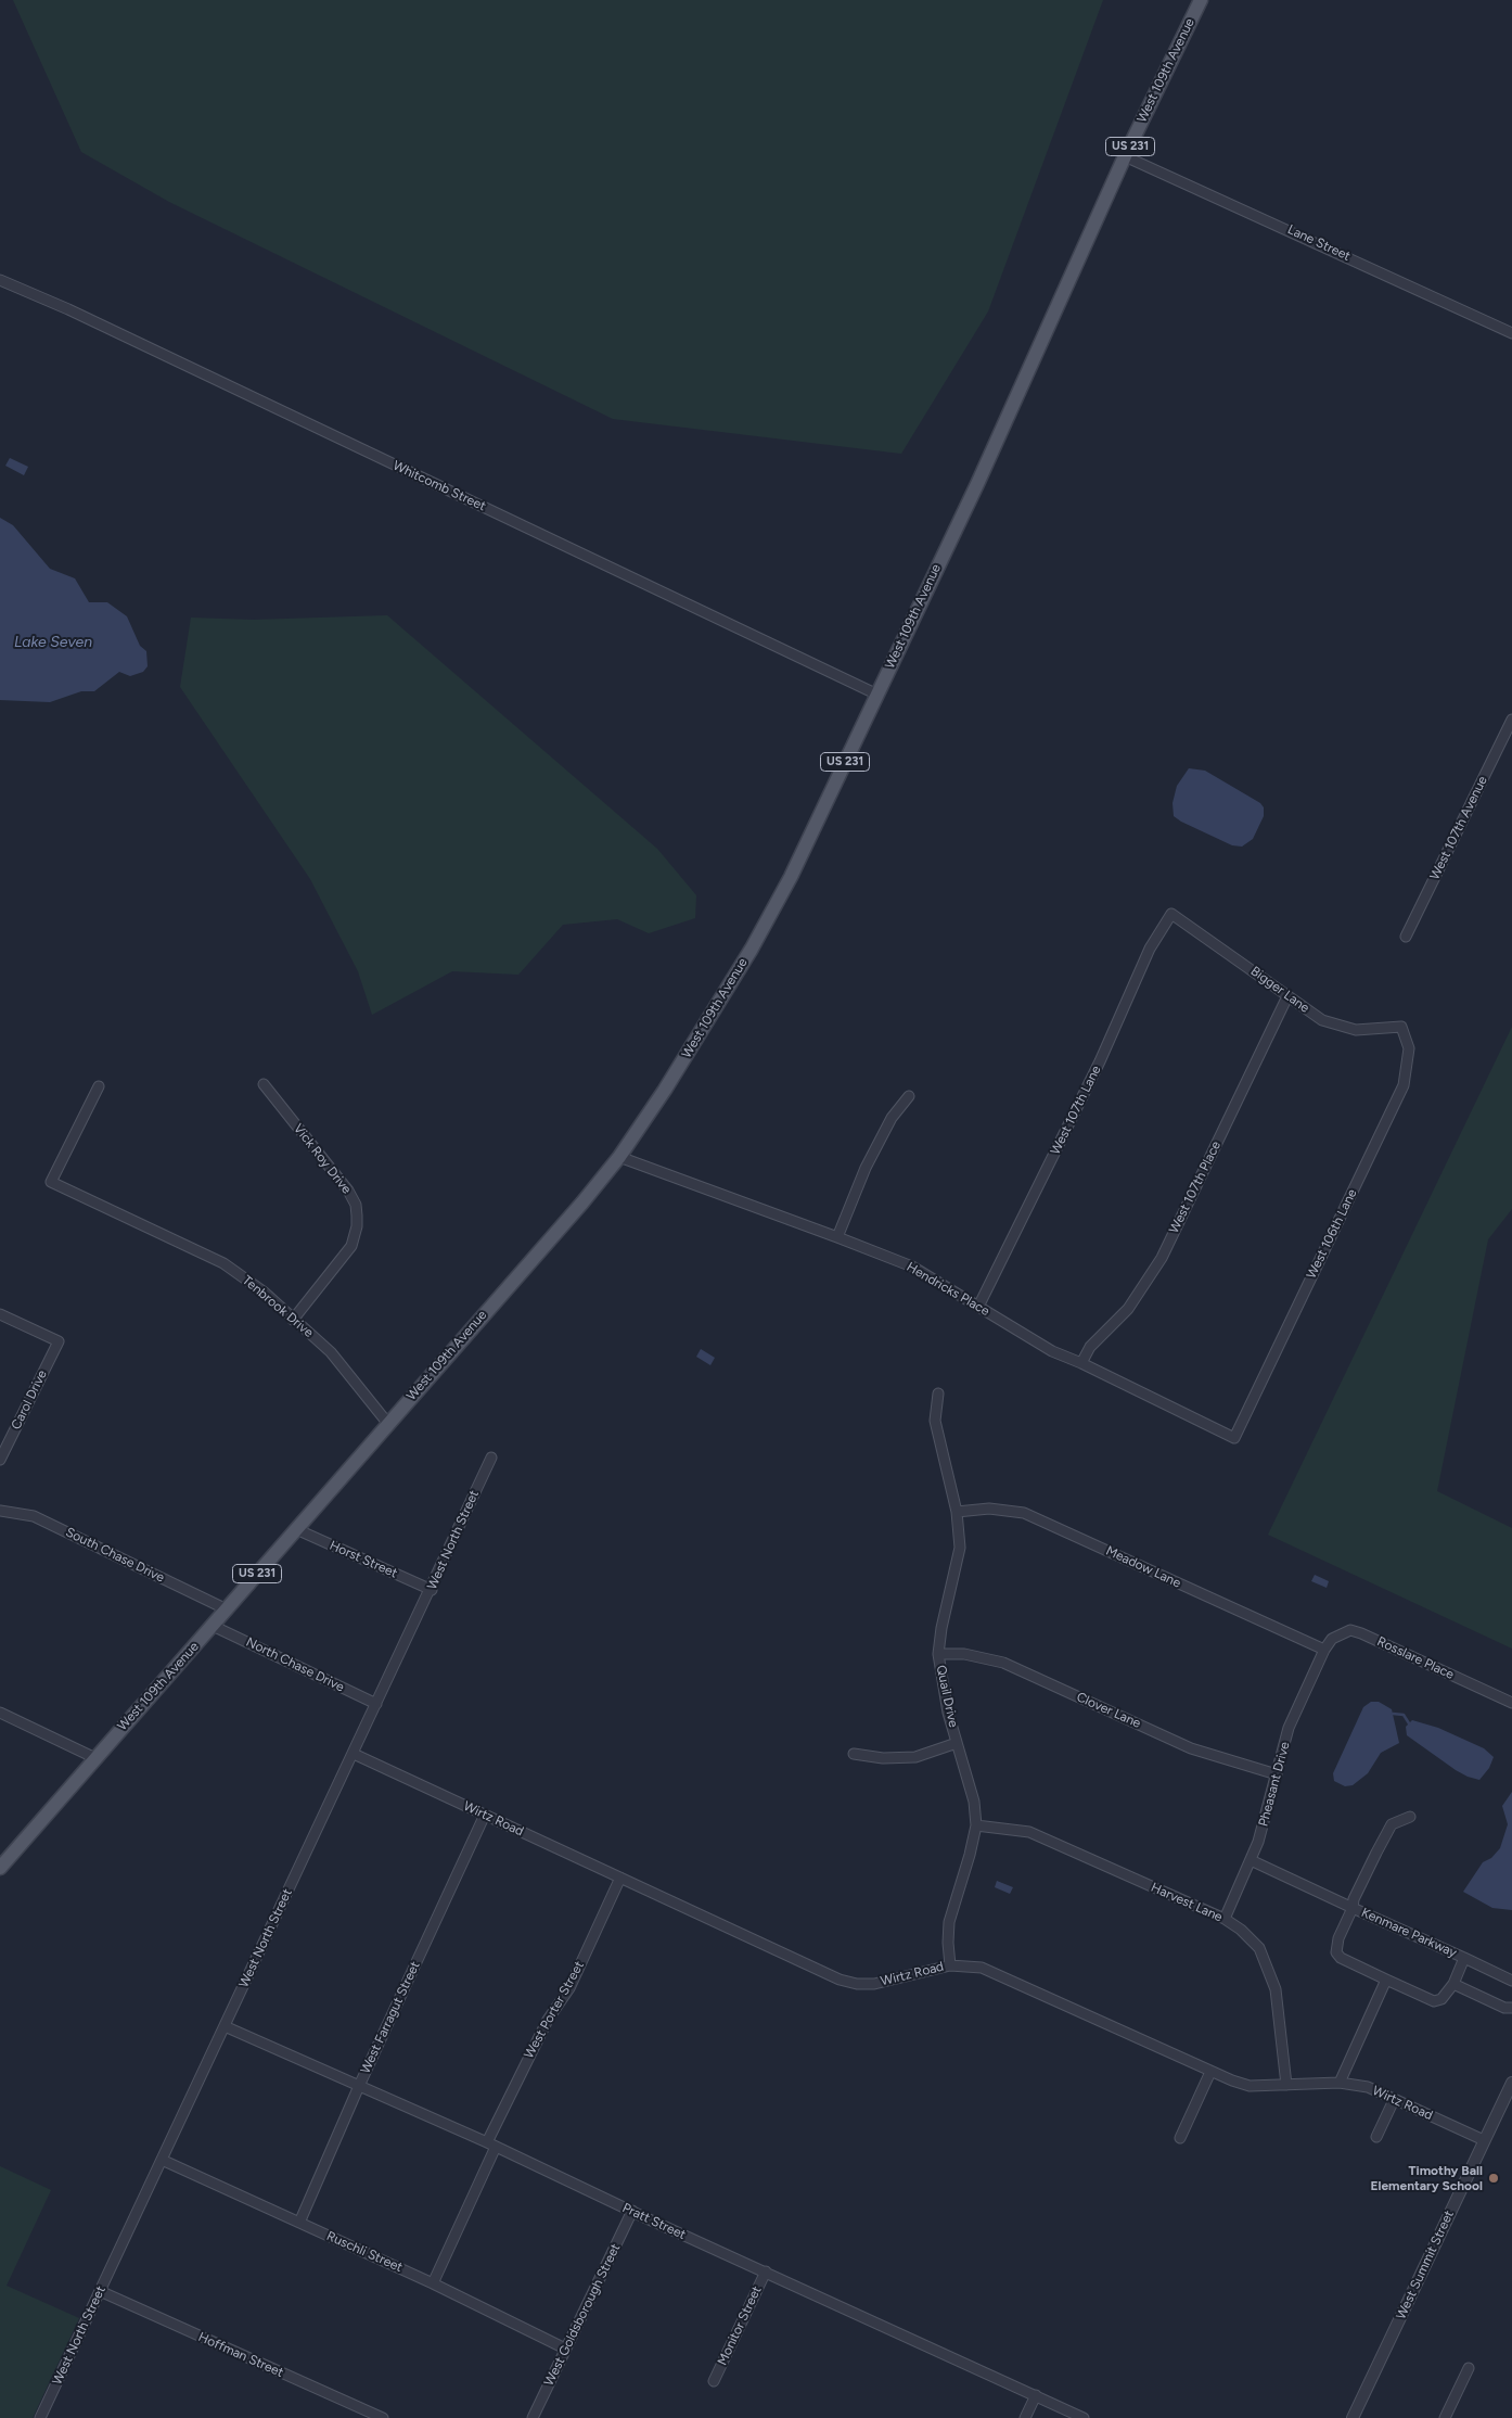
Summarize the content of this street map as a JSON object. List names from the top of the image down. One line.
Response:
{"streets":{"main road":["West 109th Avenue","US 231"],"street":["Lane Street","Whitcomb Street","West 107th Avenue","Bigger Lane","West 107th Lane","Vick Roy Drive","West 107th Place","West 106th Lane","Hendricks Place","Tenbrook Drive","Carol Drive","West North Street","South Chase Drive","Horst Street","Meadow Lane","Rosslare Place","North Chase Drive","Quail Drive","Clover Lane","Pheasant Drive","Wirtz Road","Harvest Lane","Kenmare Parkway","West Porter Street","West Farragut Street","Pratt Street","Ruschli Street","West Summit Street","West Goldsborough Street","Monitor Street","Hoffman Street"]},"crossings":[["West 109th Avenue","Lane Street"],["West 109th Avenue","Whitcomb Street"],["West 109th Avenue","Hendricks Place"],["West 109th Avenue","Tenbrook Drive"],["West 109th Avenue","South Chase Drive"],["West 109th Avenue","Horst Street"],["West 109th Avenue","North Chase Drive"],["Bigger Lane","West 107th Lane"],["Bigger Lane","West 107th Place"],["Bigger Lane","West 106th Lane"],["West 107th Lane","Hendricks Place"],["Vick Roy Drive","Tenbrook Drive"],["West 107th Place","Hendricks Place"],["West 106th Lane","Hendricks Place"],["West North Street","Horst Street"],["West North Street","North Chase Drive"],["West North Street","Wirtz Road"],["West North Street","Pratt Street"],["West North Street","Ruschli Street"],["West North Street","Hoffman Street"],["Meadow Lane","Rosslare Place"],["Meadow Lane","Quail Drive"],["Meadow Lane","Pheasant Drive"],["Rosslare Place","Pheasant Drive"],["Quail Drive","Clover Lane"],["Quail Drive","Wirtz Road"],["Quail Drive","Harvest Lane"],["Clover Lane","Pheasant Drive"],["Pheasant Drive","Harvest Lane"],["Pheasant Drive","Kenmare Parkway"],["Wirtz Road","Harvest Lane"],["Wirtz Road","West Porter Street"],["Wirtz Road","West Farragut Street"],["Wirtz Road","West Summit Street"],["West Porter Street","Pratt Street"],["West Porter Street","Ruschli Street"],["West Farragut Street","Pratt Street"],["West Farragut Street","Ruschli Street"],["Pratt Street","West Goldsborough Street"],["Pratt Street","Monitor Street"],["Ruschli Street","West Goldsborough Street"]],"water":["Lake Seven"],"places":["Timothy Ball Elementary School"]}
